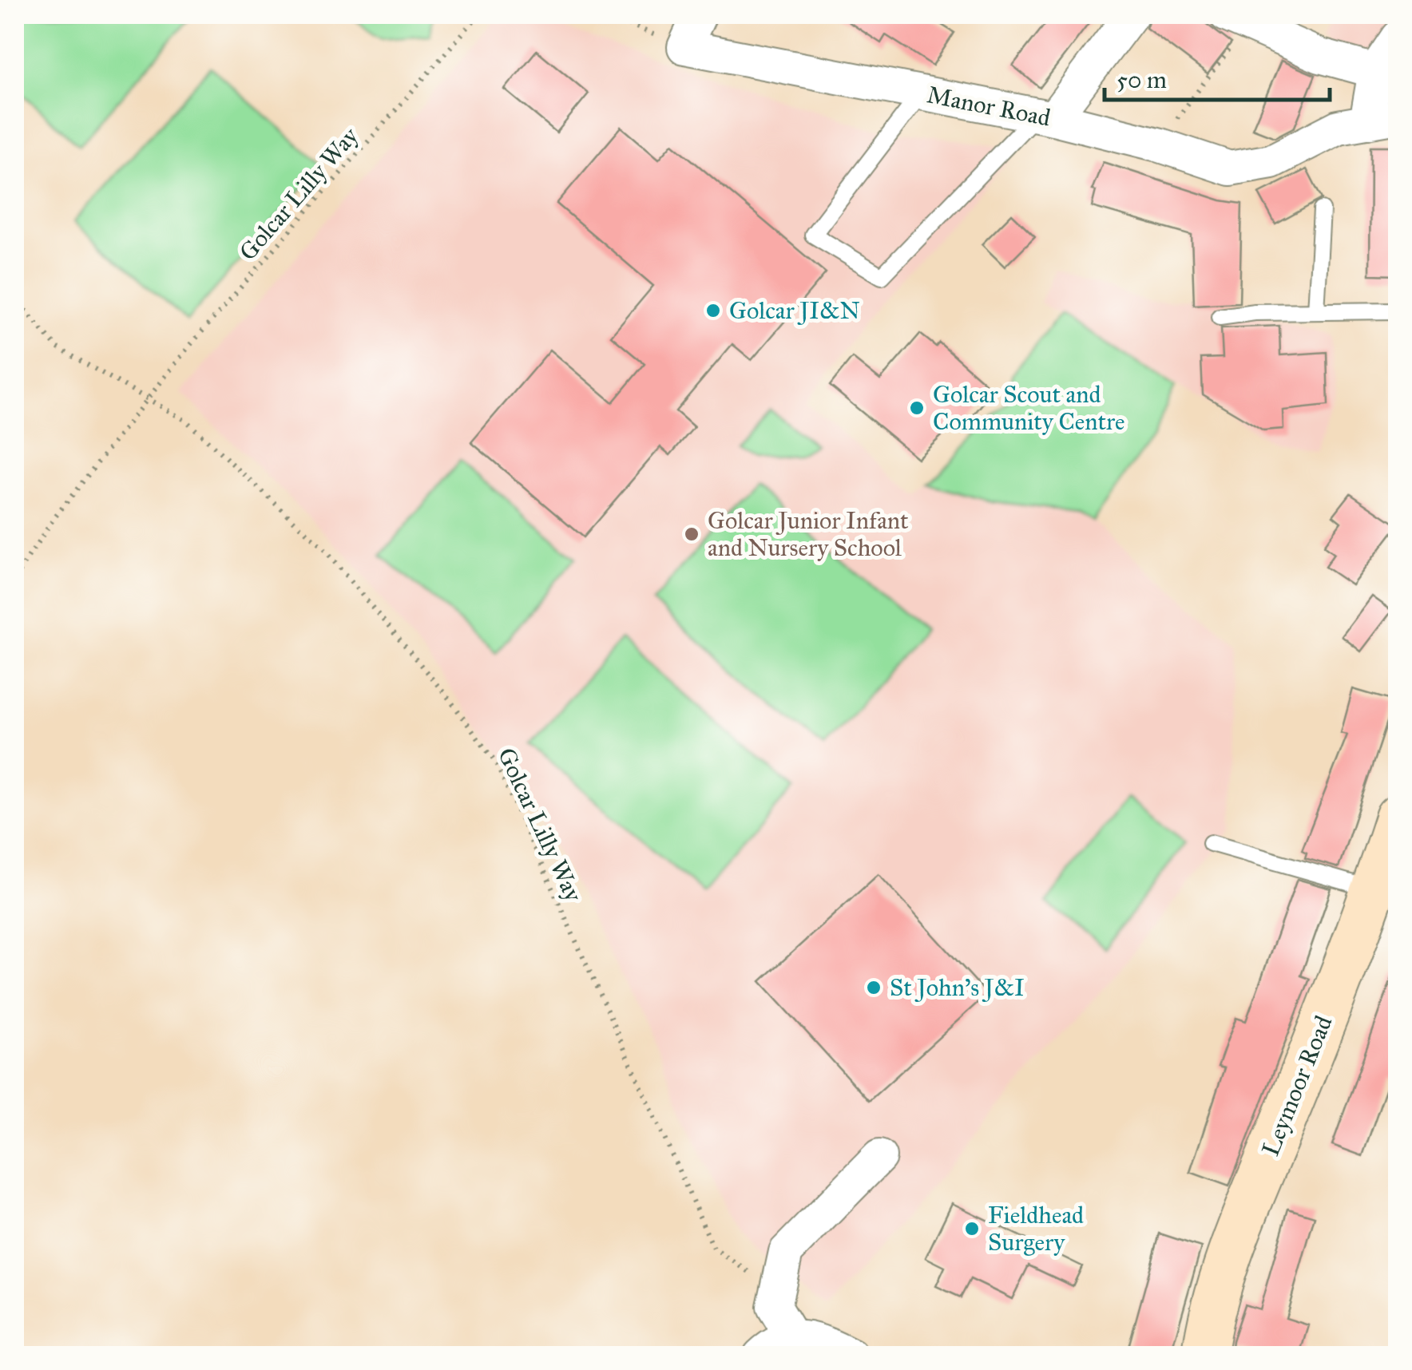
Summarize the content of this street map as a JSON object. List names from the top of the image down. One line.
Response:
{"streets":{"street":["Manor Road","Leymoor Road"],"path":["Golcar Lilly Way"]},"places":["Golcar JI&N","Golcar Scout and Community Centre","Golcar Junior Infant and Nursery School","St John's J&I","Fieldhead Surgery"],"scale_bar":"50 m"}
